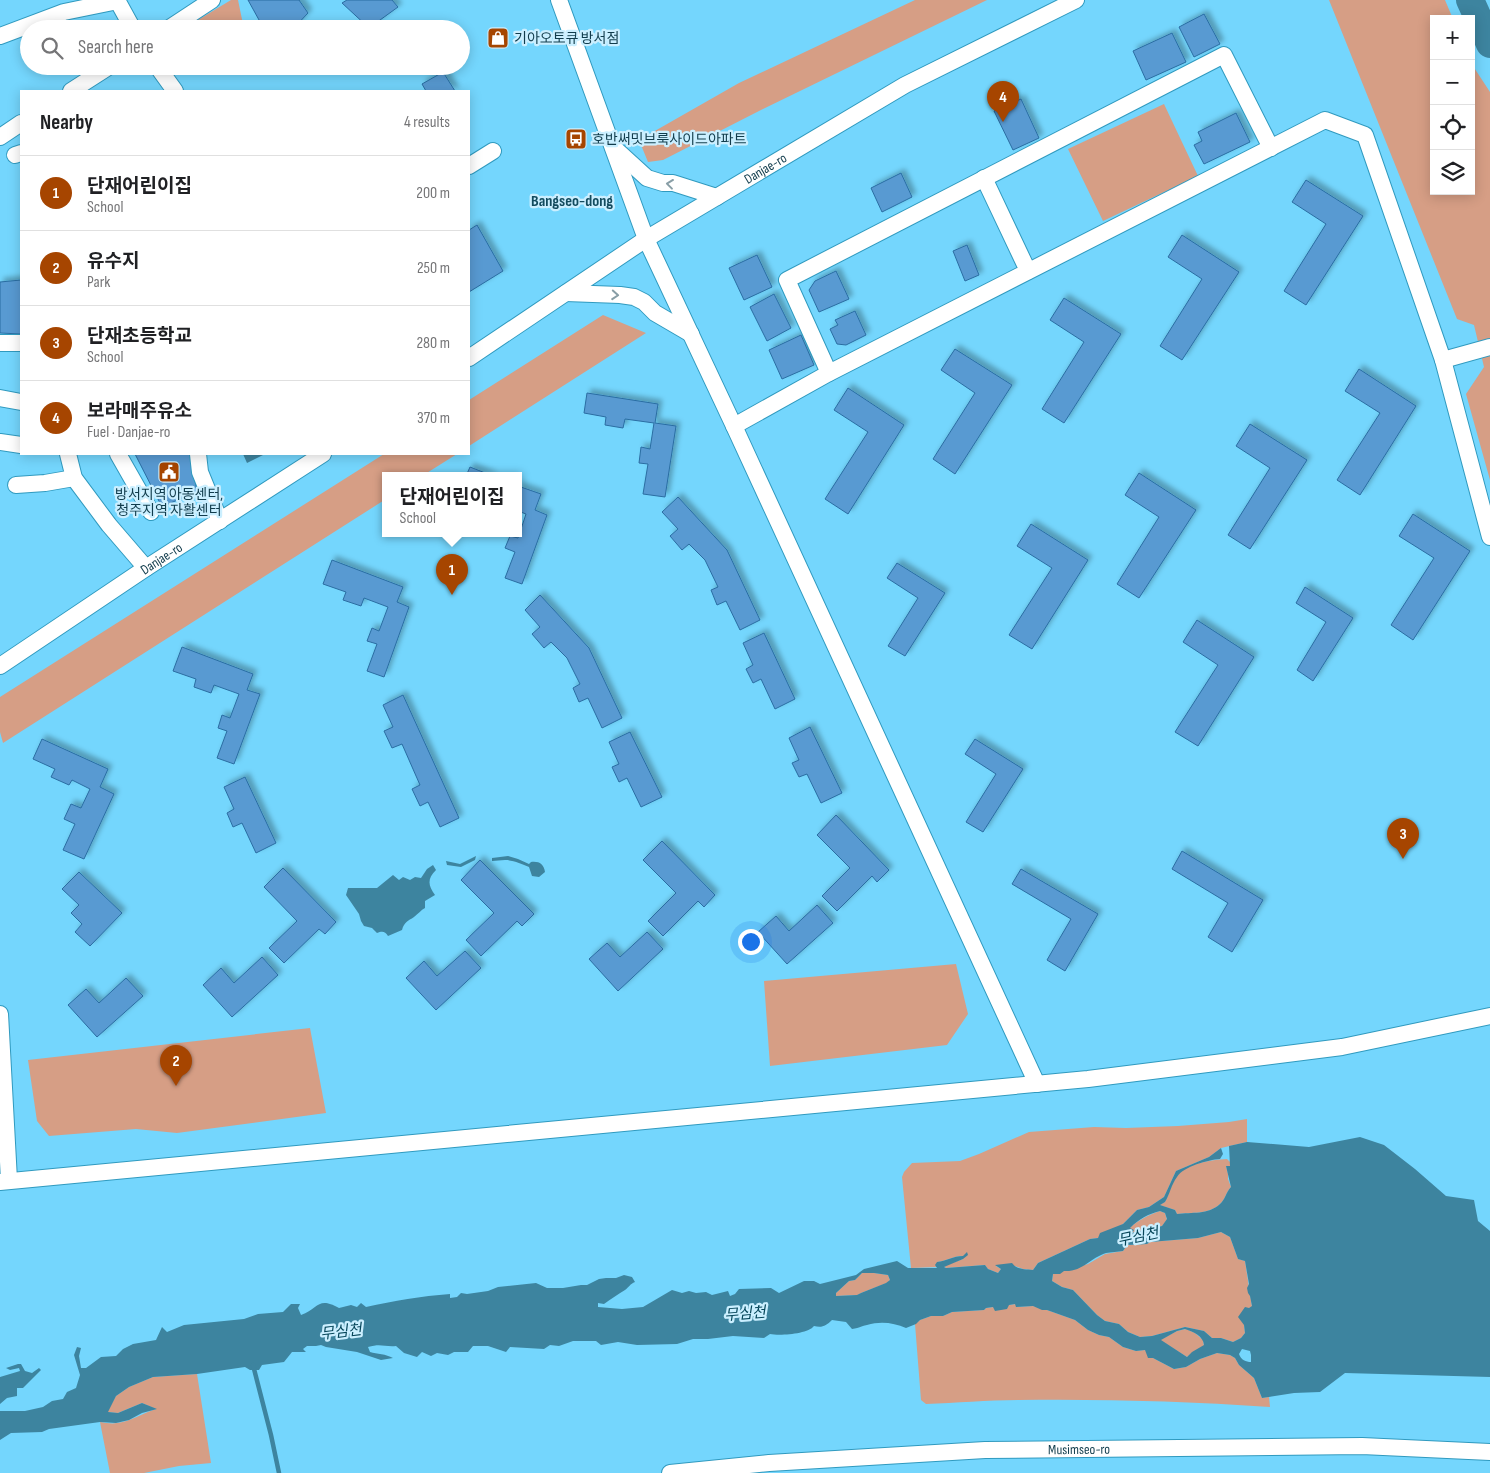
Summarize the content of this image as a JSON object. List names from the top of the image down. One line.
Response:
{"streets":{"street":["Danjae-ro","Musimseo-ro"]},"districts":["Bangseo-dong"],"water":["무심천"],"places":{"shop":["기아오토큐 방서점"],"bus stop":["호반써밋브룩사이드아파트"],"public building":["방서지역 아동센터, 청주지역 자활센터"]},"page":{"map_buttons":["+","−"],"search":"Search here","pins":["4","1","3","2"],"heading":["Nearby","4 results"],"list":[{"mark":"1","name":"단재어린이집","note":"School","value":"200 m"},{"mark":"2","name":"유수지","note":"Park","value":"250 m"},{"mark":"3","name":"단재초등학교","note":"School","value":"280 m"},{"mark":"4","name":"보라매주유소","note":"Fuel · Danjae-ro","value":"370 m"}],"popup":["단재어린이집","School"]}}
